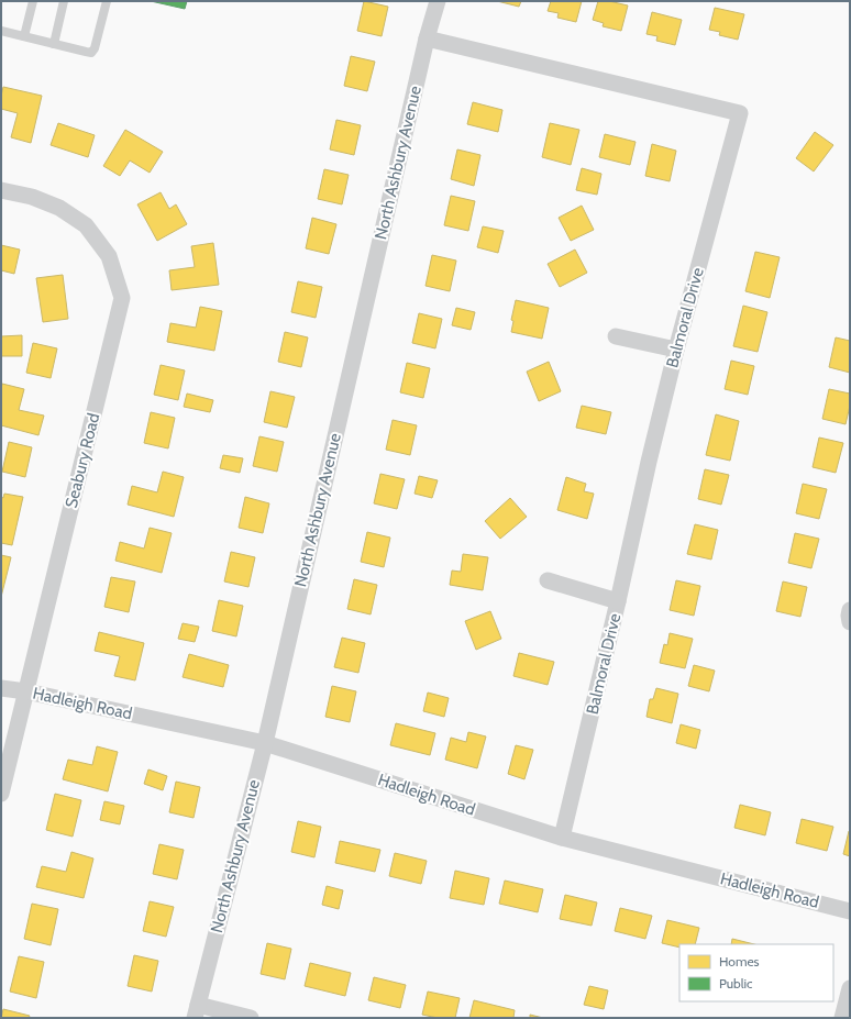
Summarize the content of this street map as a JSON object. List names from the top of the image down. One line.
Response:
{"streets":{"street":["North Ashbury Avenue","Balmoral Drive","Seabury Road","Hadleigh Road"]},"crossings":[["North Ashbury Avenue","Balmoral Drive"],["North Ashbury Avenue","Hadleigh Road"],["Balmoral Drive","Hadleigh Road"],["Seabury Road","Hadleigh Road"]],"legend":["Homes","Public"]}
